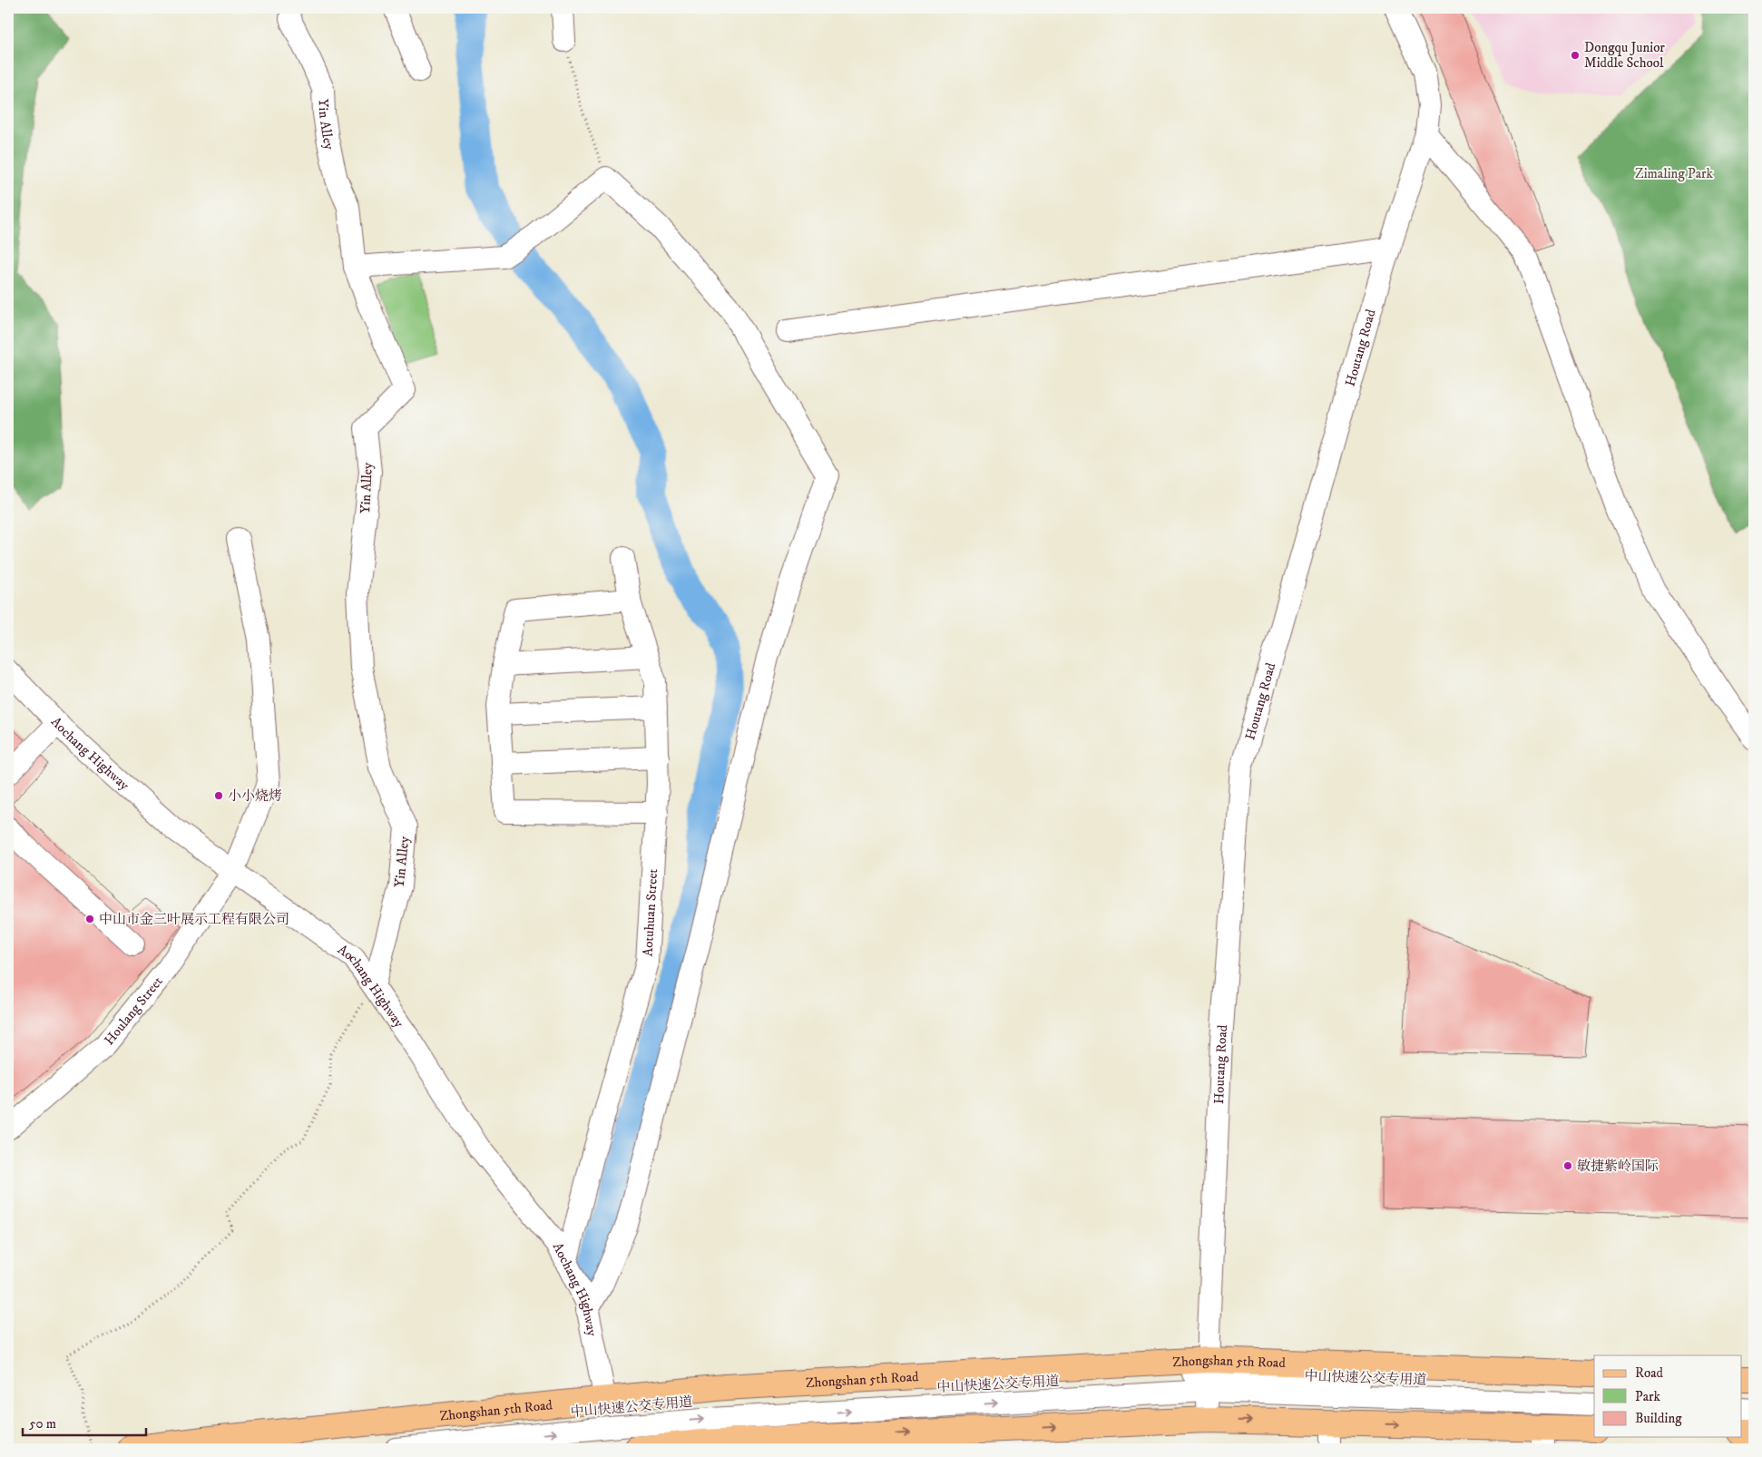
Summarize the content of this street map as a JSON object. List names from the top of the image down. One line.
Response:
{"streets":{"main road":["Zhongshan 5th Road"],"street":["Yin Alley","Houtang Road","Aochang Highway","Aotuhuan Street","Houlang Street","中山快速公交专用道"]},"crossings":[["Yin Alley","Aochang Highway"],["Houtang Road","Zhongshan 5th Road"],["Houtang Road","中山快速公交专用道"],["Aochang Highway","Aotuhuan Street"],["Aochang Highway","Houlang Street"],["Aochang Highway","Zhongshan 5th Road"],["Zhongshan 5th Road","中山快速公交专用道"]],"parks":["Zimaling Park"],"places":["Dongqu Junior Middle School","小小烧烤","中山市金三叶展示工程有限公司","敏捷紫岭国际"],"legend":["Road","Park","Building"],"scale_bar":"50 m"}
